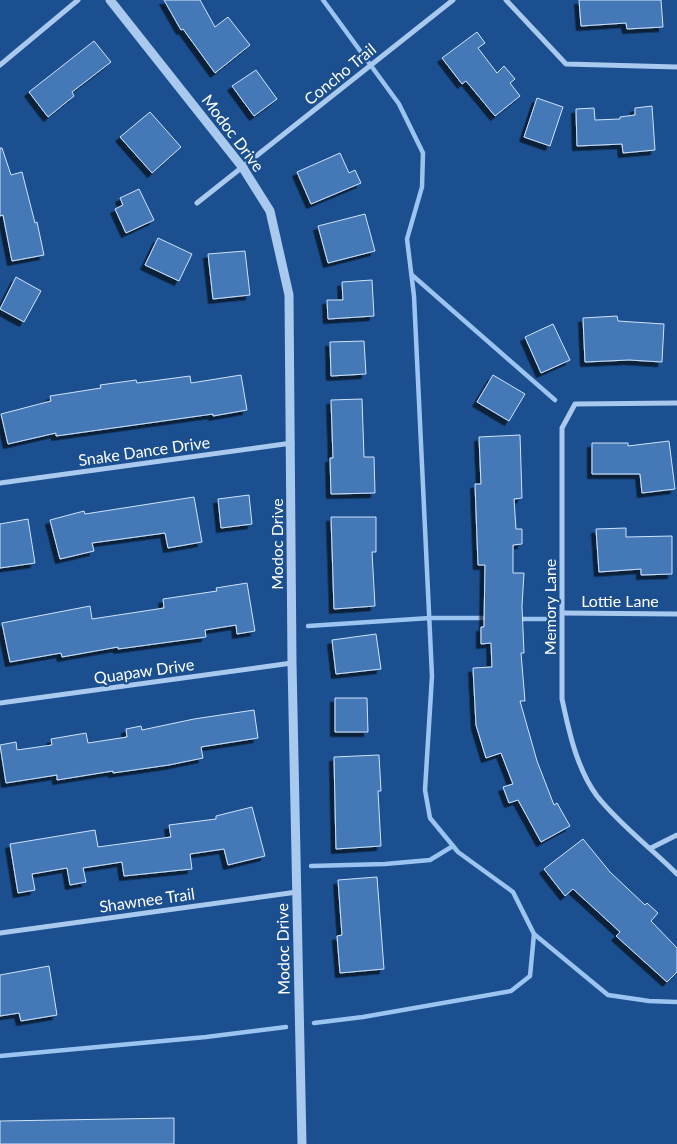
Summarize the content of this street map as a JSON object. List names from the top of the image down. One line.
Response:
{"streets":{"street":["Concho Trail","Modoc Drive","Snake Dance Drive","Lottie Lane","Memory Lane","Quapaw Drive","Shawnee Trail"]},"crossings":[["Concho Trail","Modoc Drive"],["Modoc Drive","Snake Dance Drive"],["Modoc Drive","Quapaw Drive"],["Modoc Drive","Shawnee Trail"],["Lottie Lane","Memory Lane"]]}
